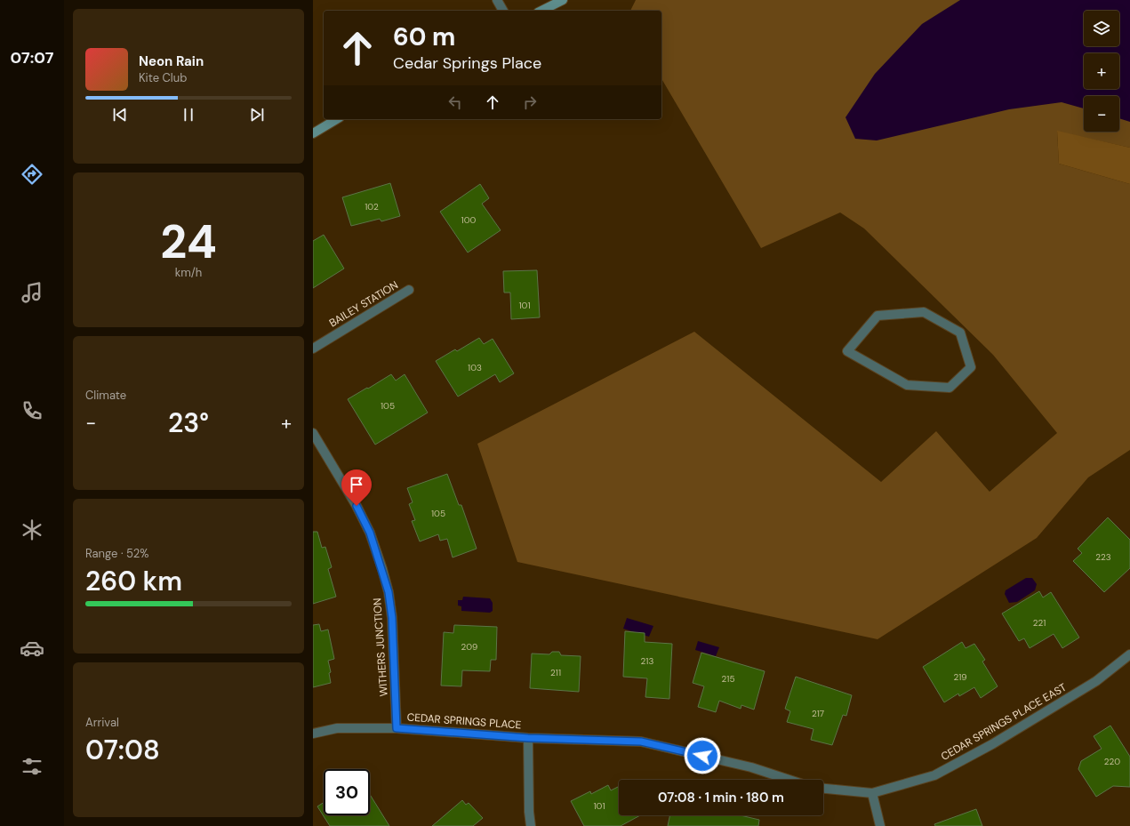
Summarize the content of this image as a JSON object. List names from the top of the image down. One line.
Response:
{"streets":{"street":["BAILEY STATION","WITHERS JUNCTION","CEDAR SPRINGS PLACE","CEDAR SPRINGS PLACE EAST"]},"crossings":[["WITHERS JUNCTION","CEDAR SPRINGS PLACE"]],"house_numbers":["102","100","101","103","105","105","223","221","209","213","211","219","215","217","220","101"],"page":{"tabs":"07:07","map_buttons":["+","−"],"turn":["60 m","Cedar Springs Place"],"song":["Neon Rain","Kite Club"],"tile":[["24","km/h"],"Climate",["Range · 52%","260 km"],["Arrival","07:08"]],"heat":["−","23°","+"],"limit":"30","trip":"07:08 · 1 min · 180 m"}}
